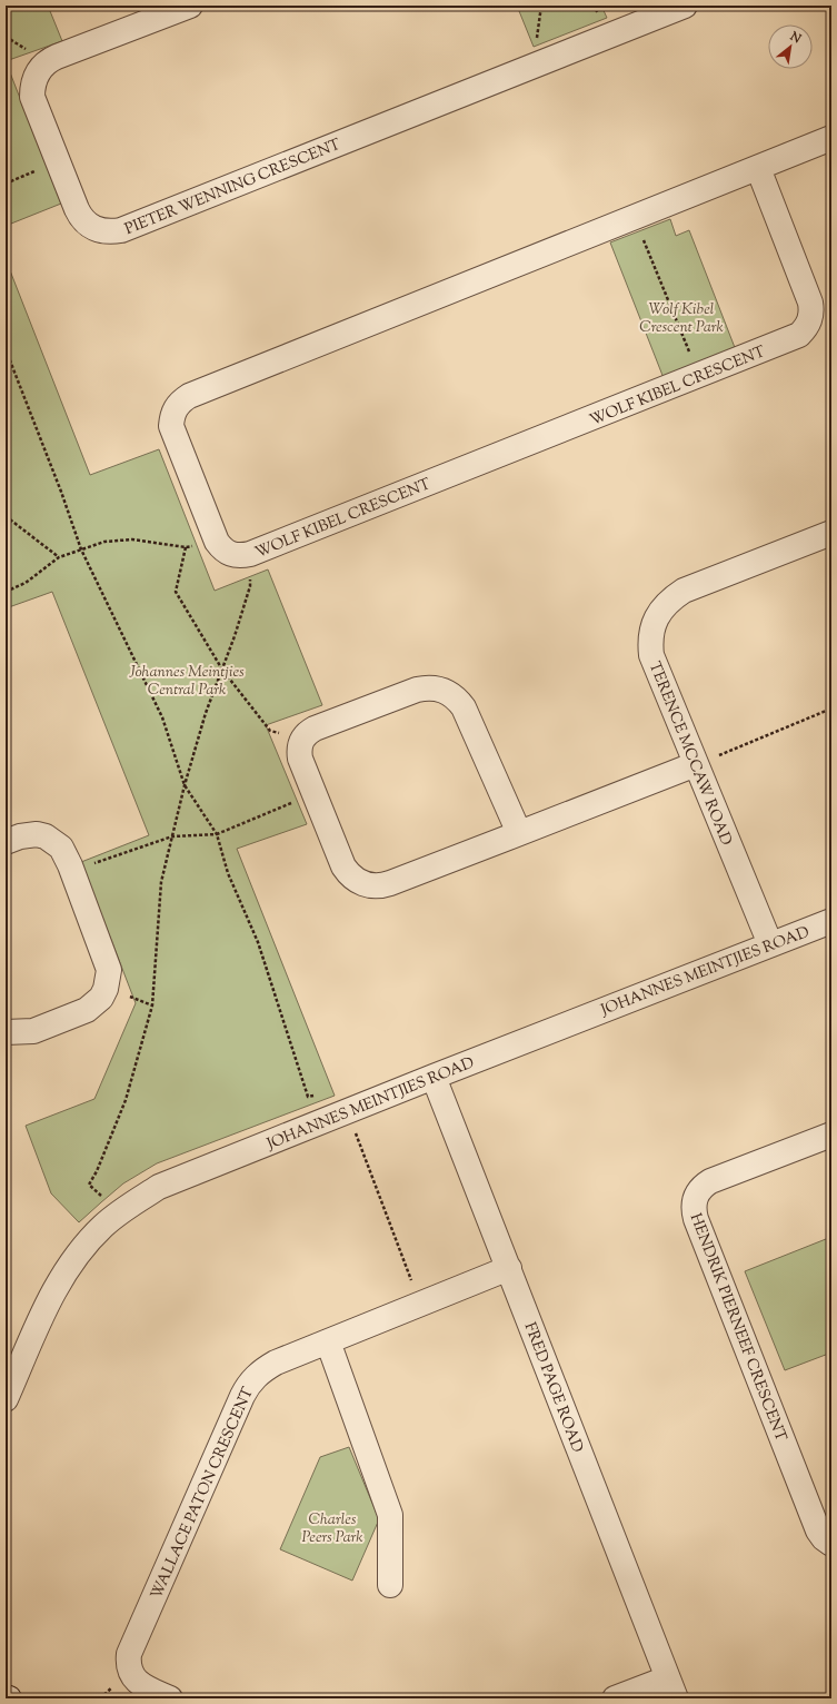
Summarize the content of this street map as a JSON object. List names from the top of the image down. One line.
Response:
{"streets":{"street":["PIETER WENNING CRESCENT","WOLF KIBEL CRESCENT","TERENCE MCCAW ROAD","JOHANNES MEINTJIES ROAD","HENDRIK PIERNEEF CRESCENT","FRED PAGE ROAD","WALLACE PATON CRESCENT"]},"crossings":[["TERENCE MCCAW ROAD","JOHANNES MEINTJIES ROAD"],["JOHANNES MEINTJIES ROAD","FRED PAGE ROAD"],["FRED PAGE ROAD","WALLACE PATON CRESCENT"]],"parks":["Wolf Kibel Crescent Park","Johannes Meintjies Central Park","Charles Peers Park"],"north":"top right"}
